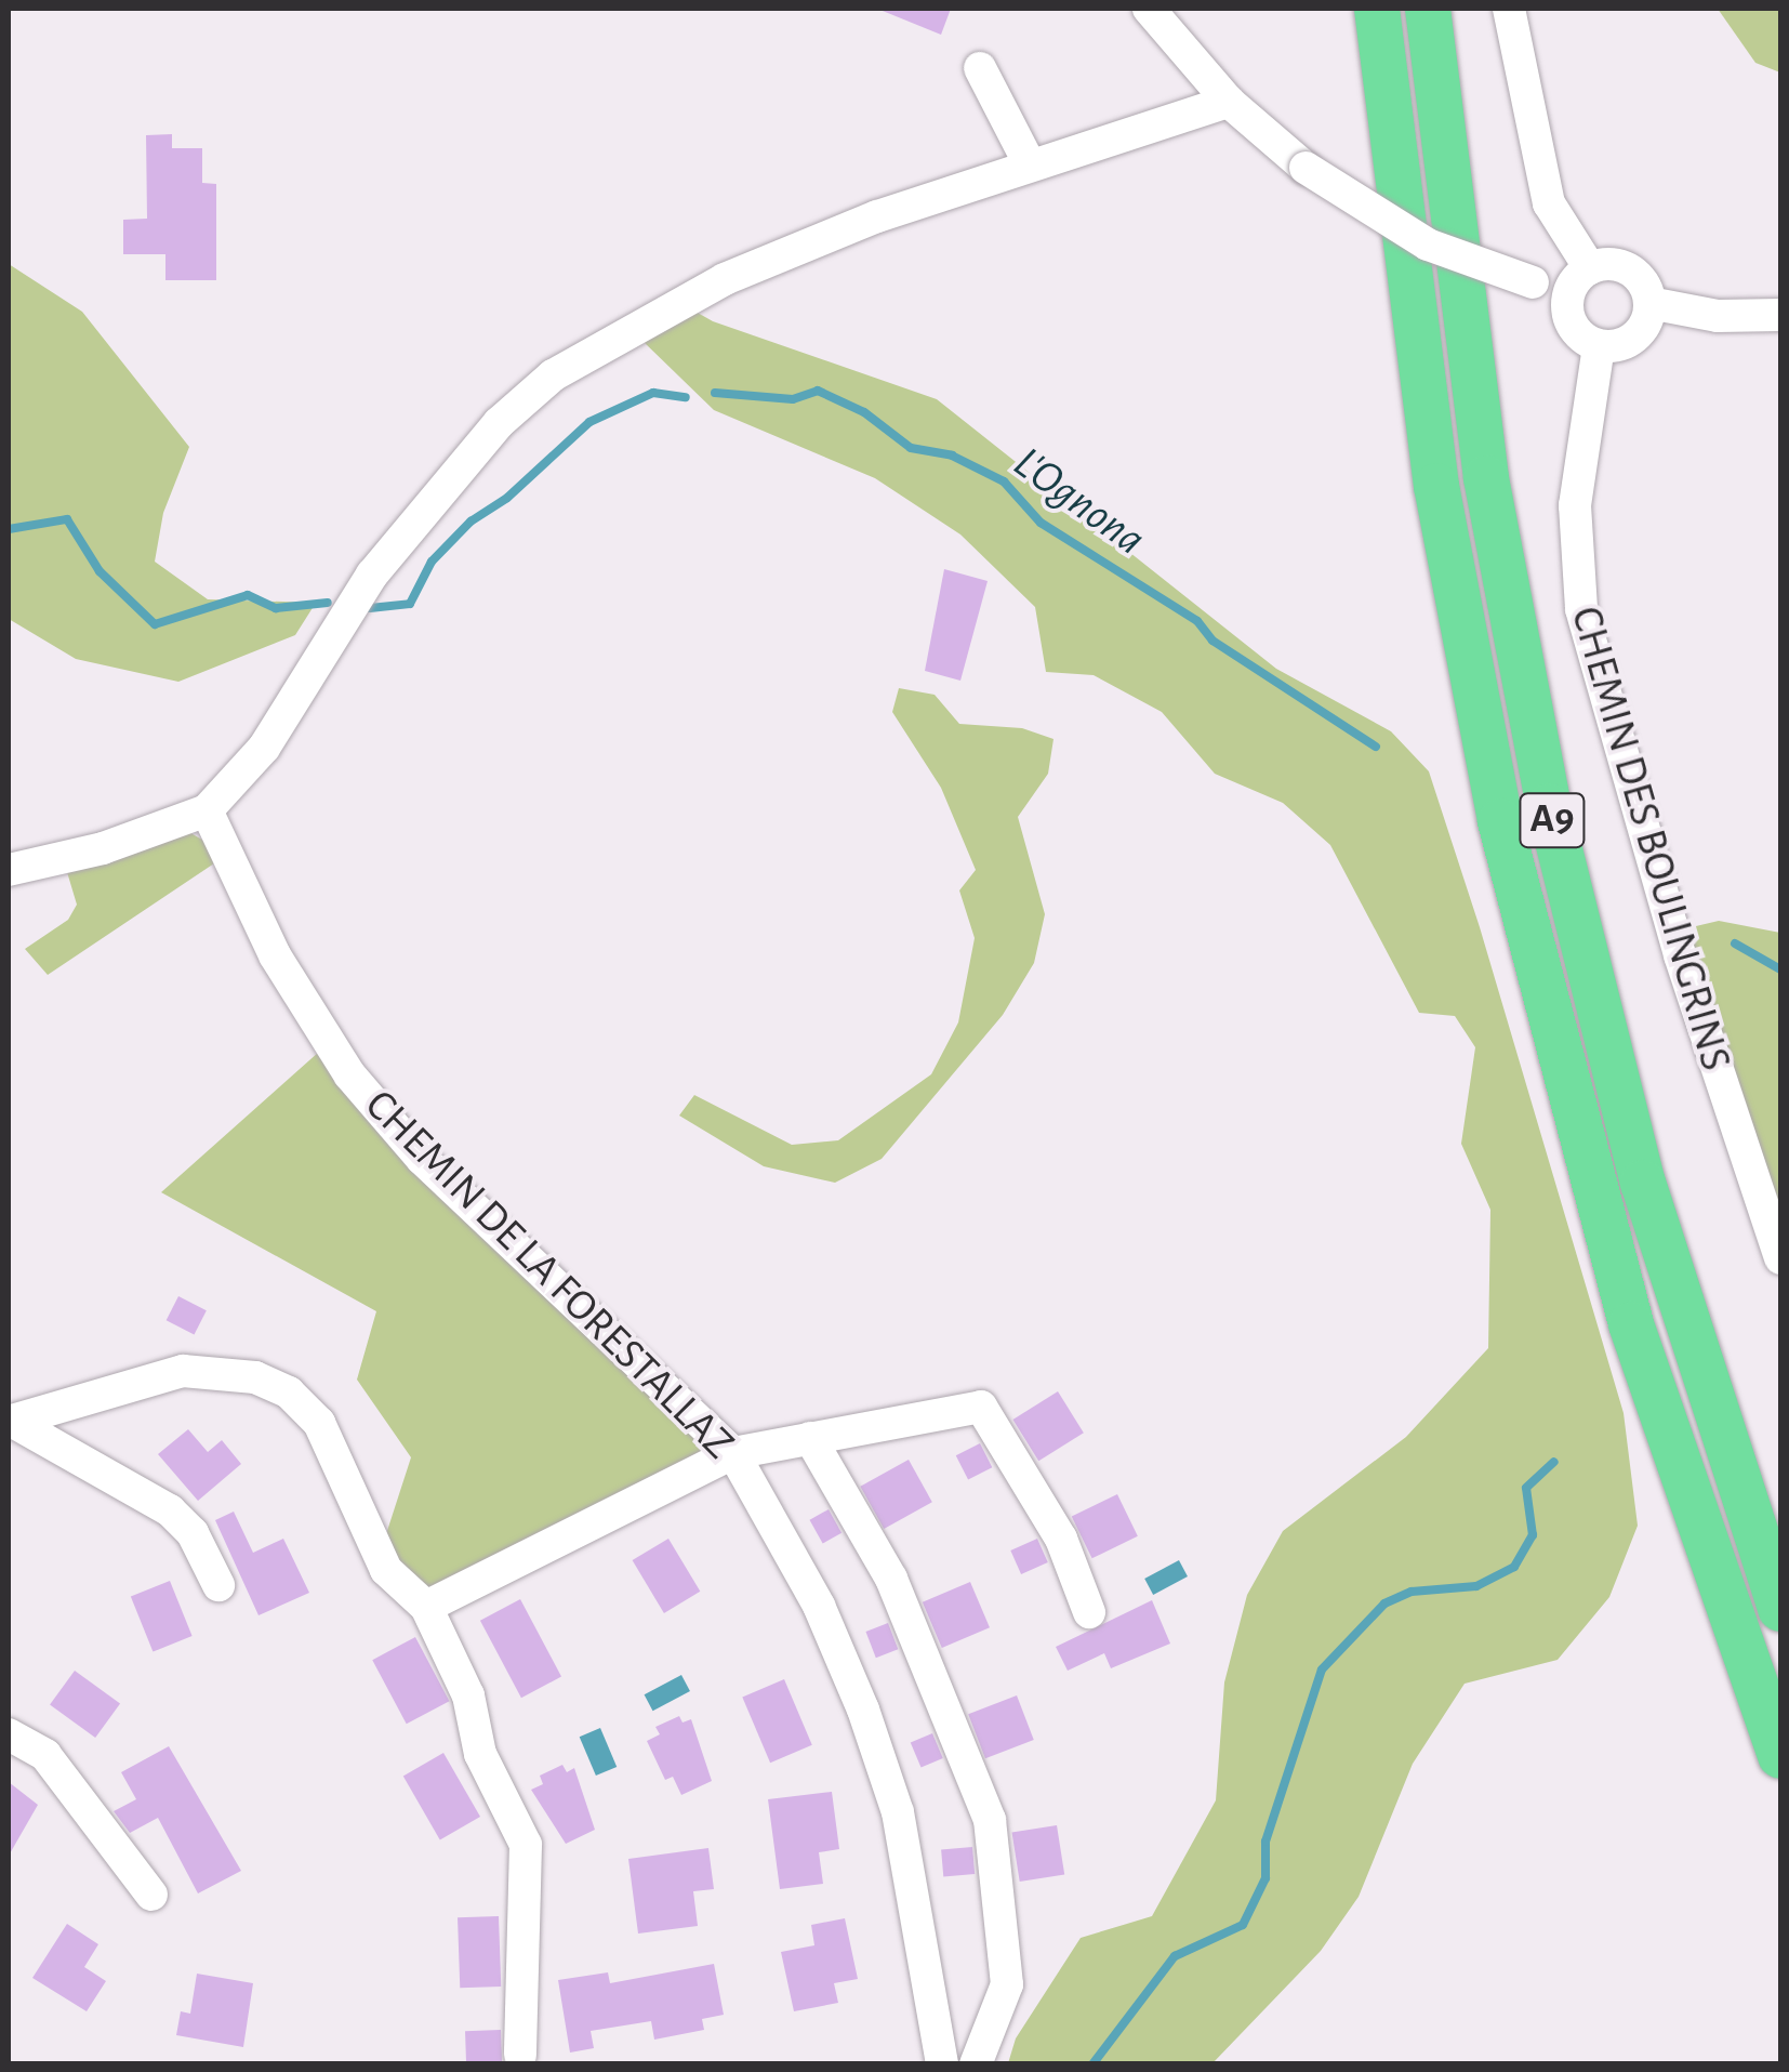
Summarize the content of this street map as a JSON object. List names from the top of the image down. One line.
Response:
{"streets":{"highway":["A9"],"street":["CHEMIN DES BOULINGRINS","CHEMIN DE LA FORESTALLAZ"]},"water":["L'Ognona"]}
